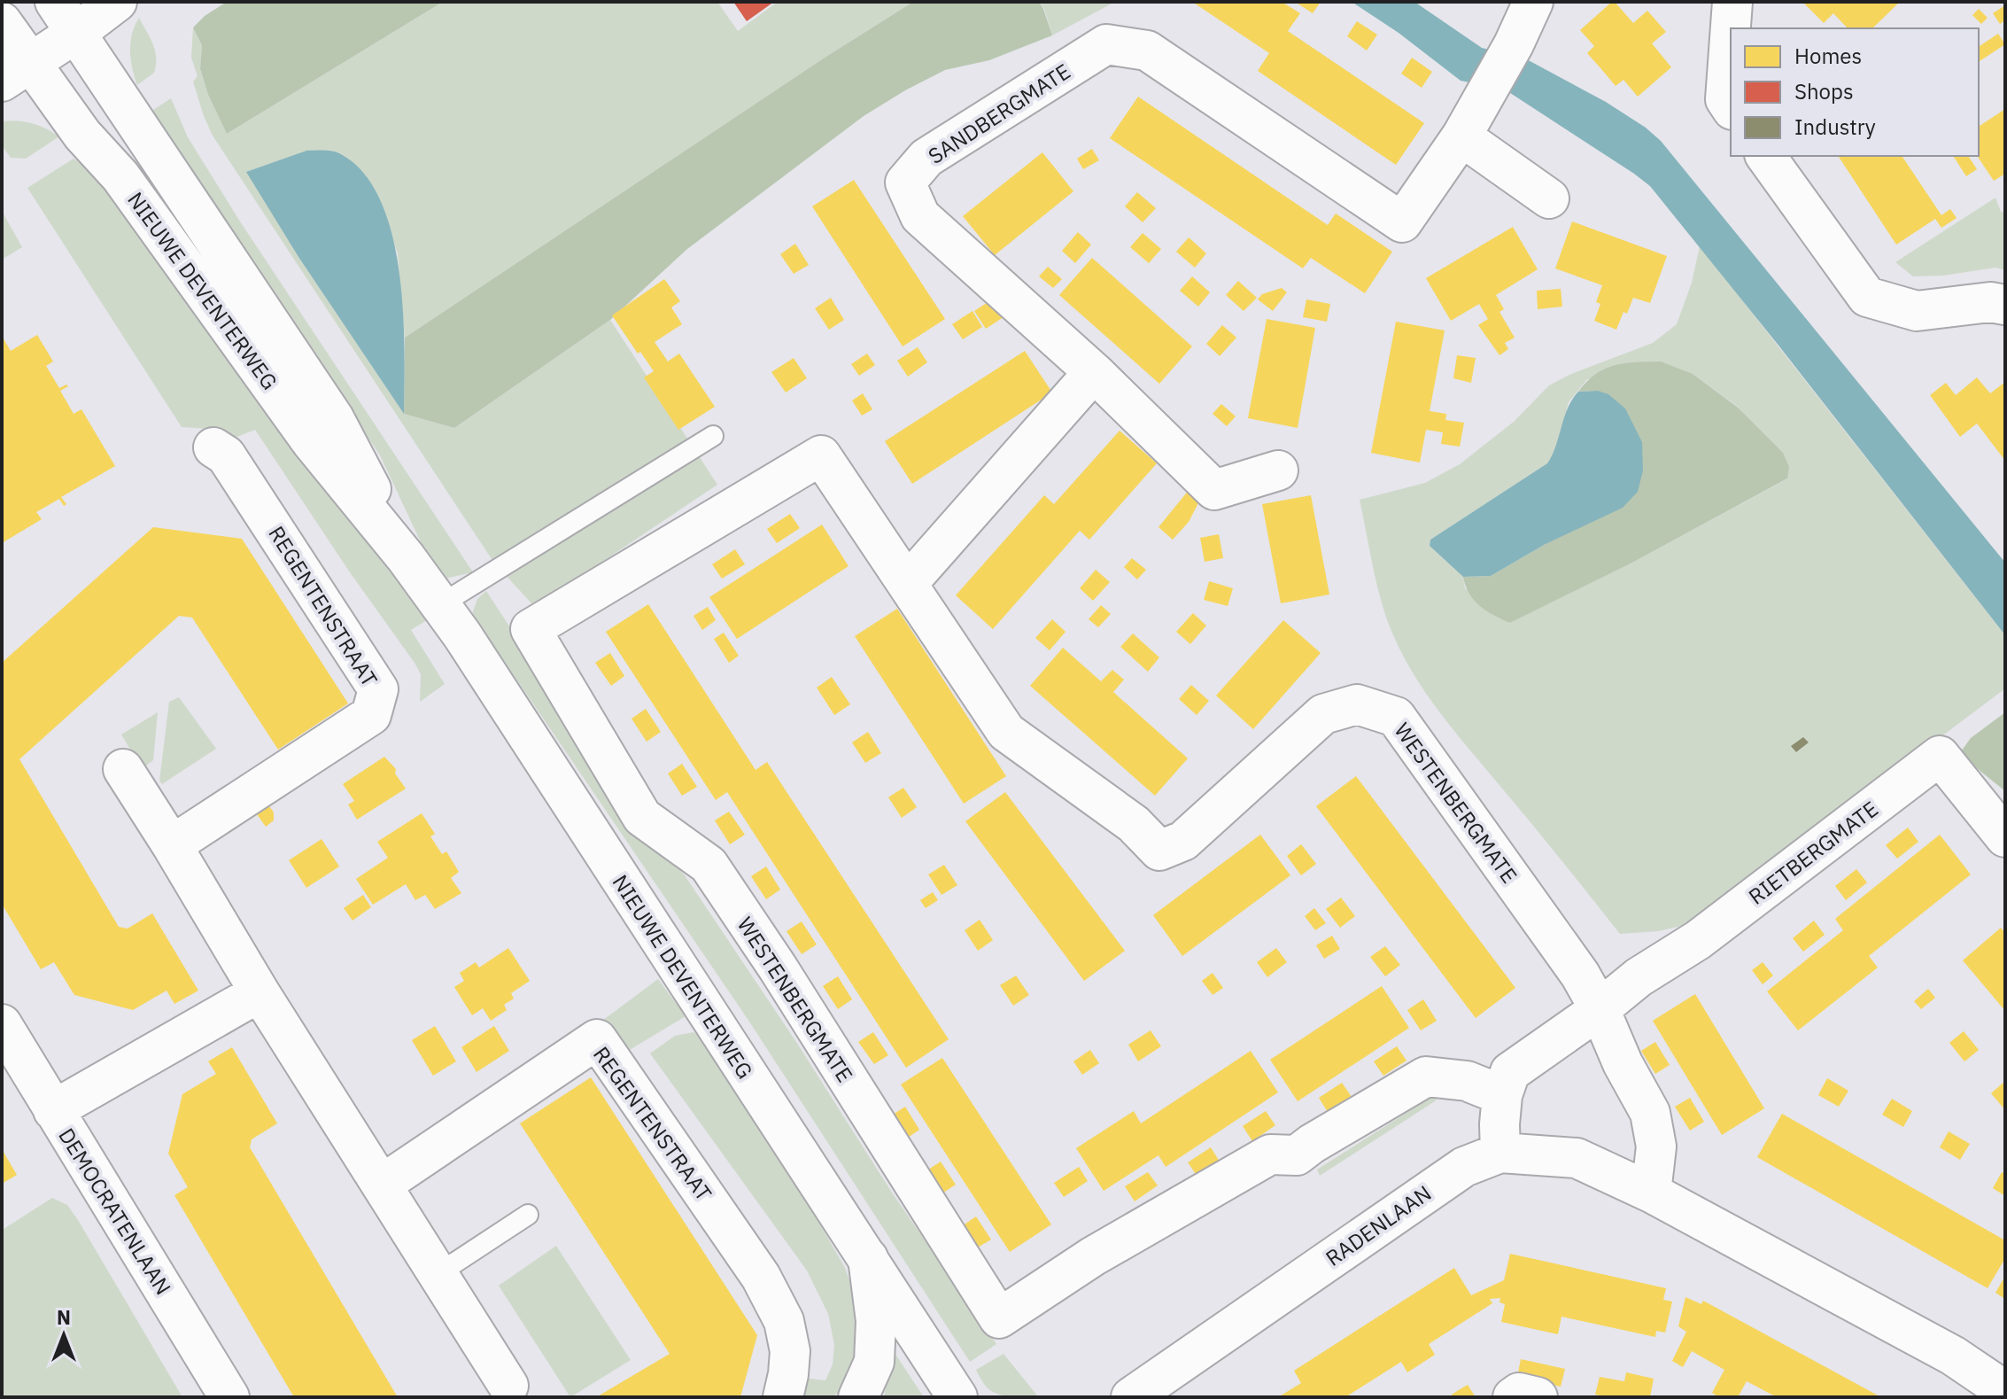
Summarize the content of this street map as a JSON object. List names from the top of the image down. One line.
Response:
{"streets":{"street":["SANDBERGMATE","NIEUWE DEVENTERWEG","REGENTENSTRAAT","WESTENBERGMATE","RIETBERGMATE","DEMOCRATENLAAN","RADENLAAN"]},"crossings":[["WESTENBERGMATE","RIETBERGMATE"]],"legend":["Homes","Shops","Industry"],"north":"top"}
